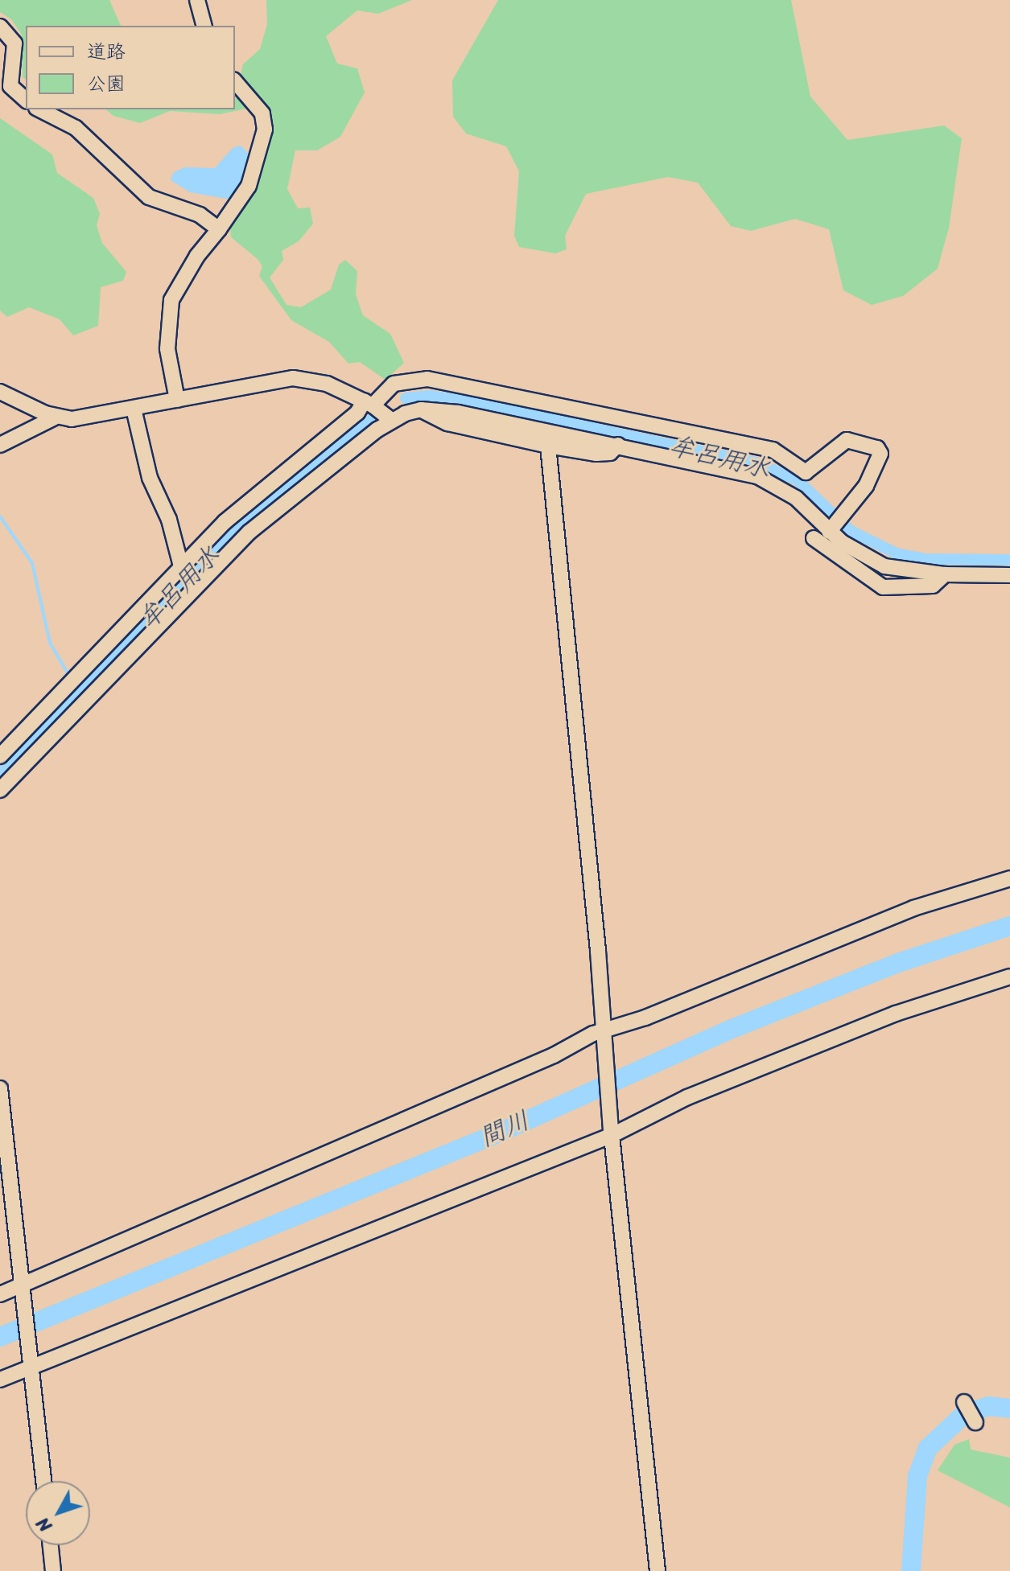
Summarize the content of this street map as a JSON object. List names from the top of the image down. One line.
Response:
{"water":["牟呂用水","間川"],"legend":["道路","公園"],"north":"bottom left"}
